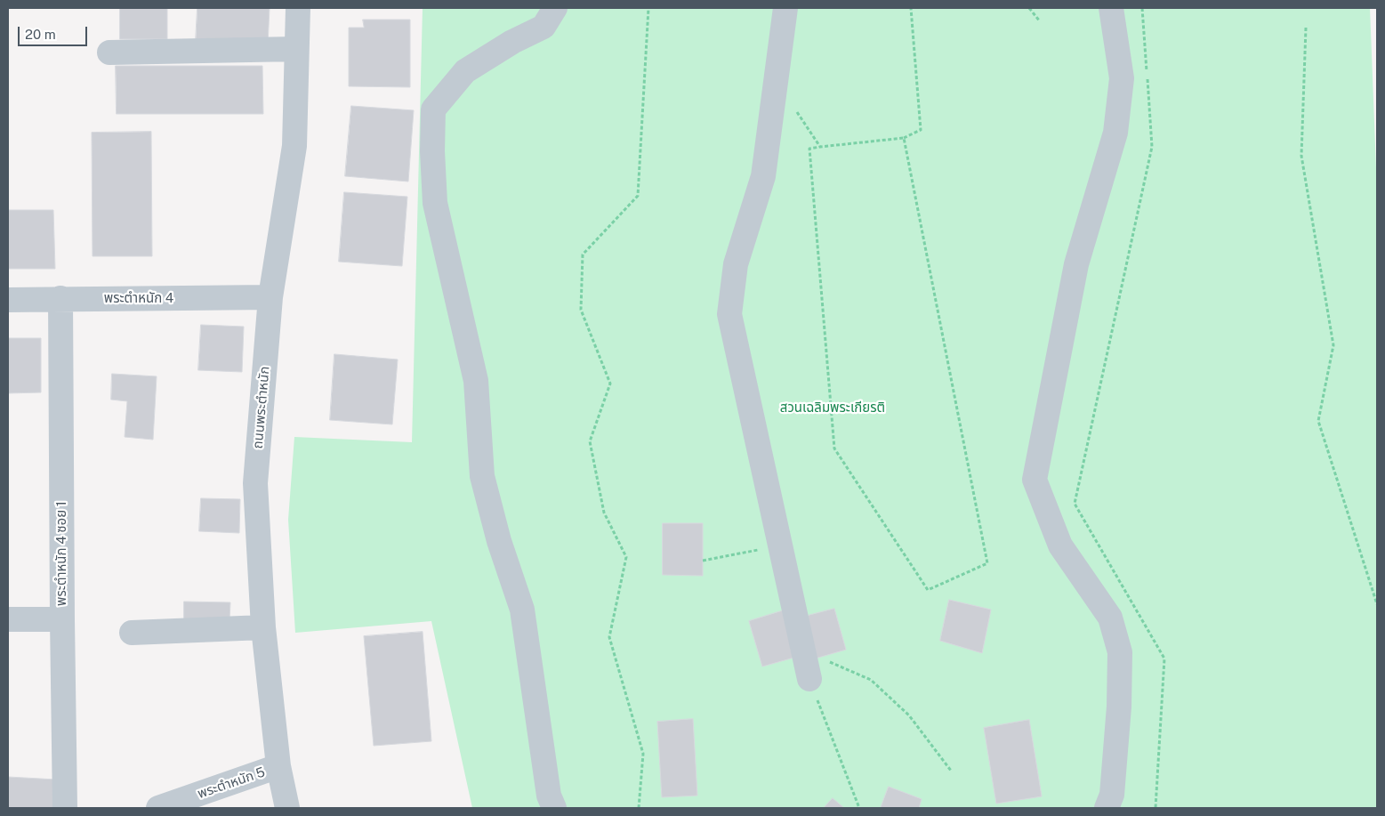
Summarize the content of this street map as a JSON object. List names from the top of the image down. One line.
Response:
{"streets":{"street":["พระตำหนัก 4","ถนนพระตำหนัก","พระตำหนัก 4 ซอย 1","พระตำหนัก 5"]},"crossings":[["พระตำหนัก 4","ถนนพระตำหนัก"],["พระตำหนัก 4","พระตำหนัก 4 ซอย 1"],["ถนนพระตำหนัก","พระตำหนัก 5"]],"parks":["สวนเฉลิมพระเกียรติ"],"scale_bar":"20 m"}
